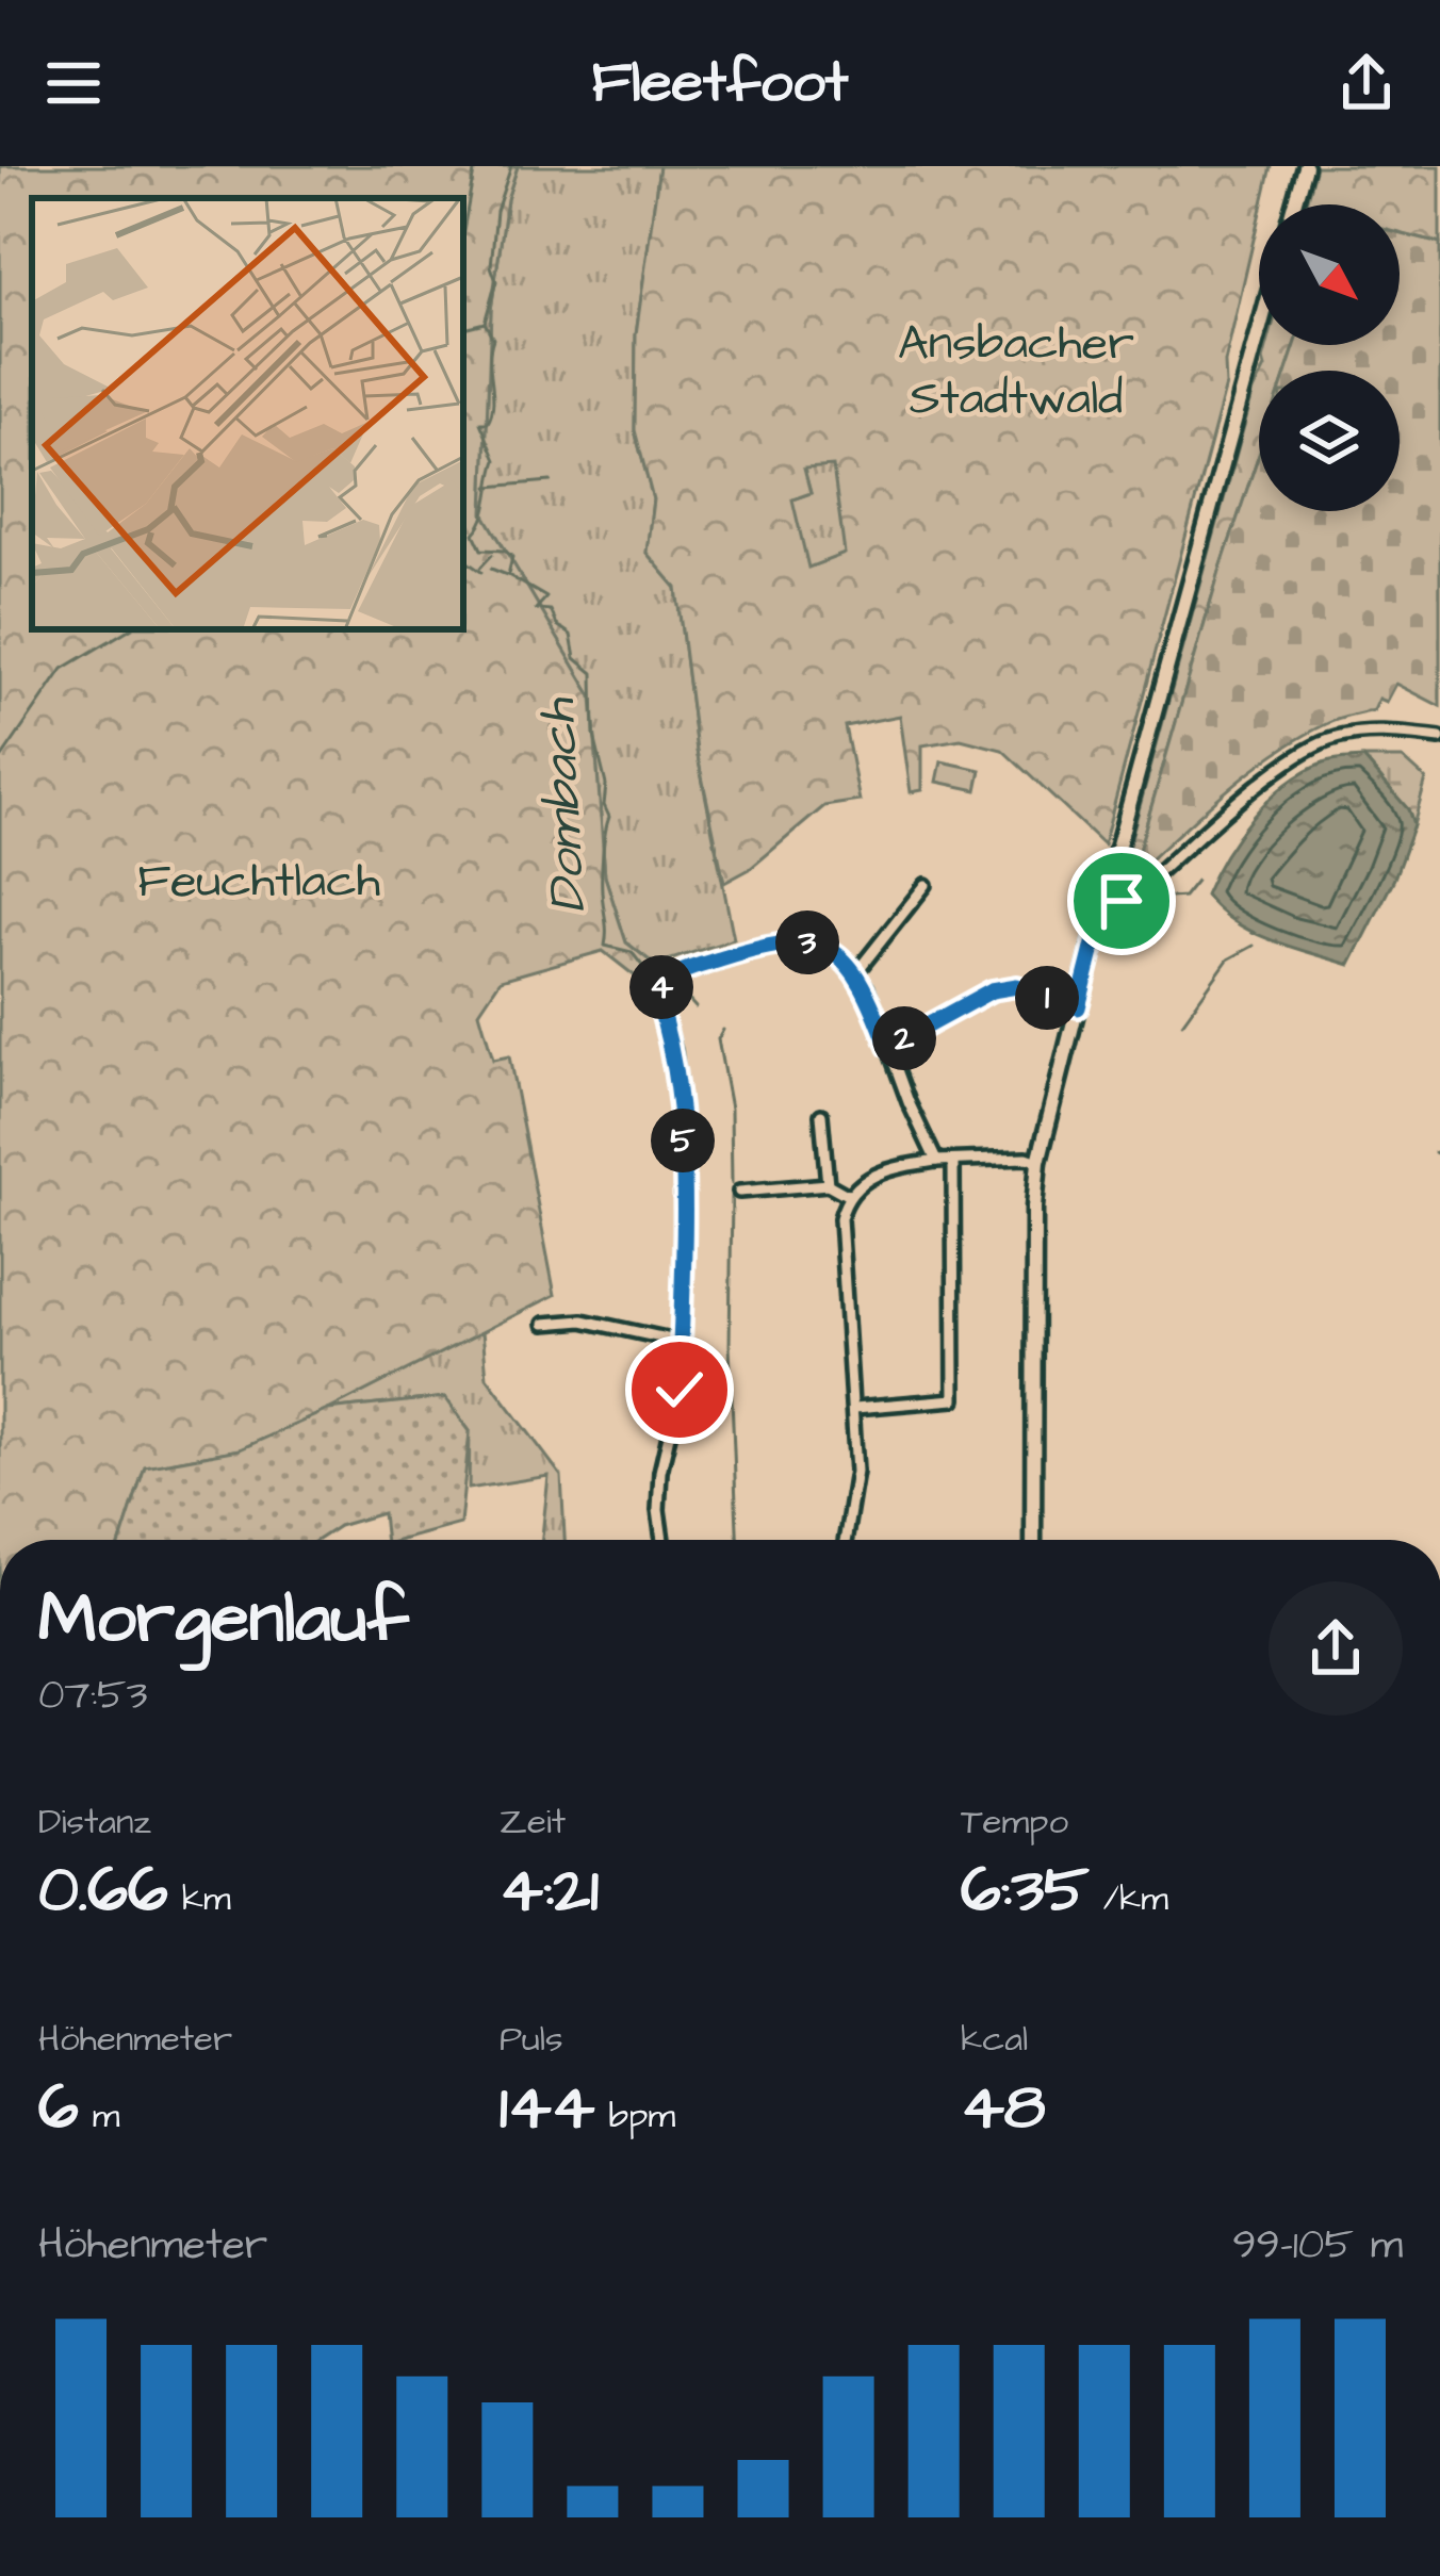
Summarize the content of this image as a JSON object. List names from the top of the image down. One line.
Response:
{"water":["Dombach"],"parks":["Ansbacher Stadtwald","Feuchtlach"],"north":"bottom right","page":{"header":"Fleetfoot","pins":["3","4","1","2","5"],"heading":["Morgenlauf","07:53"],"stats":[["Distanz","0.66 km"],["Zeit","4:21"],["Tempo","6:35 /km"],["Höhenmeter","6 m"],["Puls","144 bpm"],["kcal","48"]],"chart":["Höhenmeter","99–105 m"]}}
